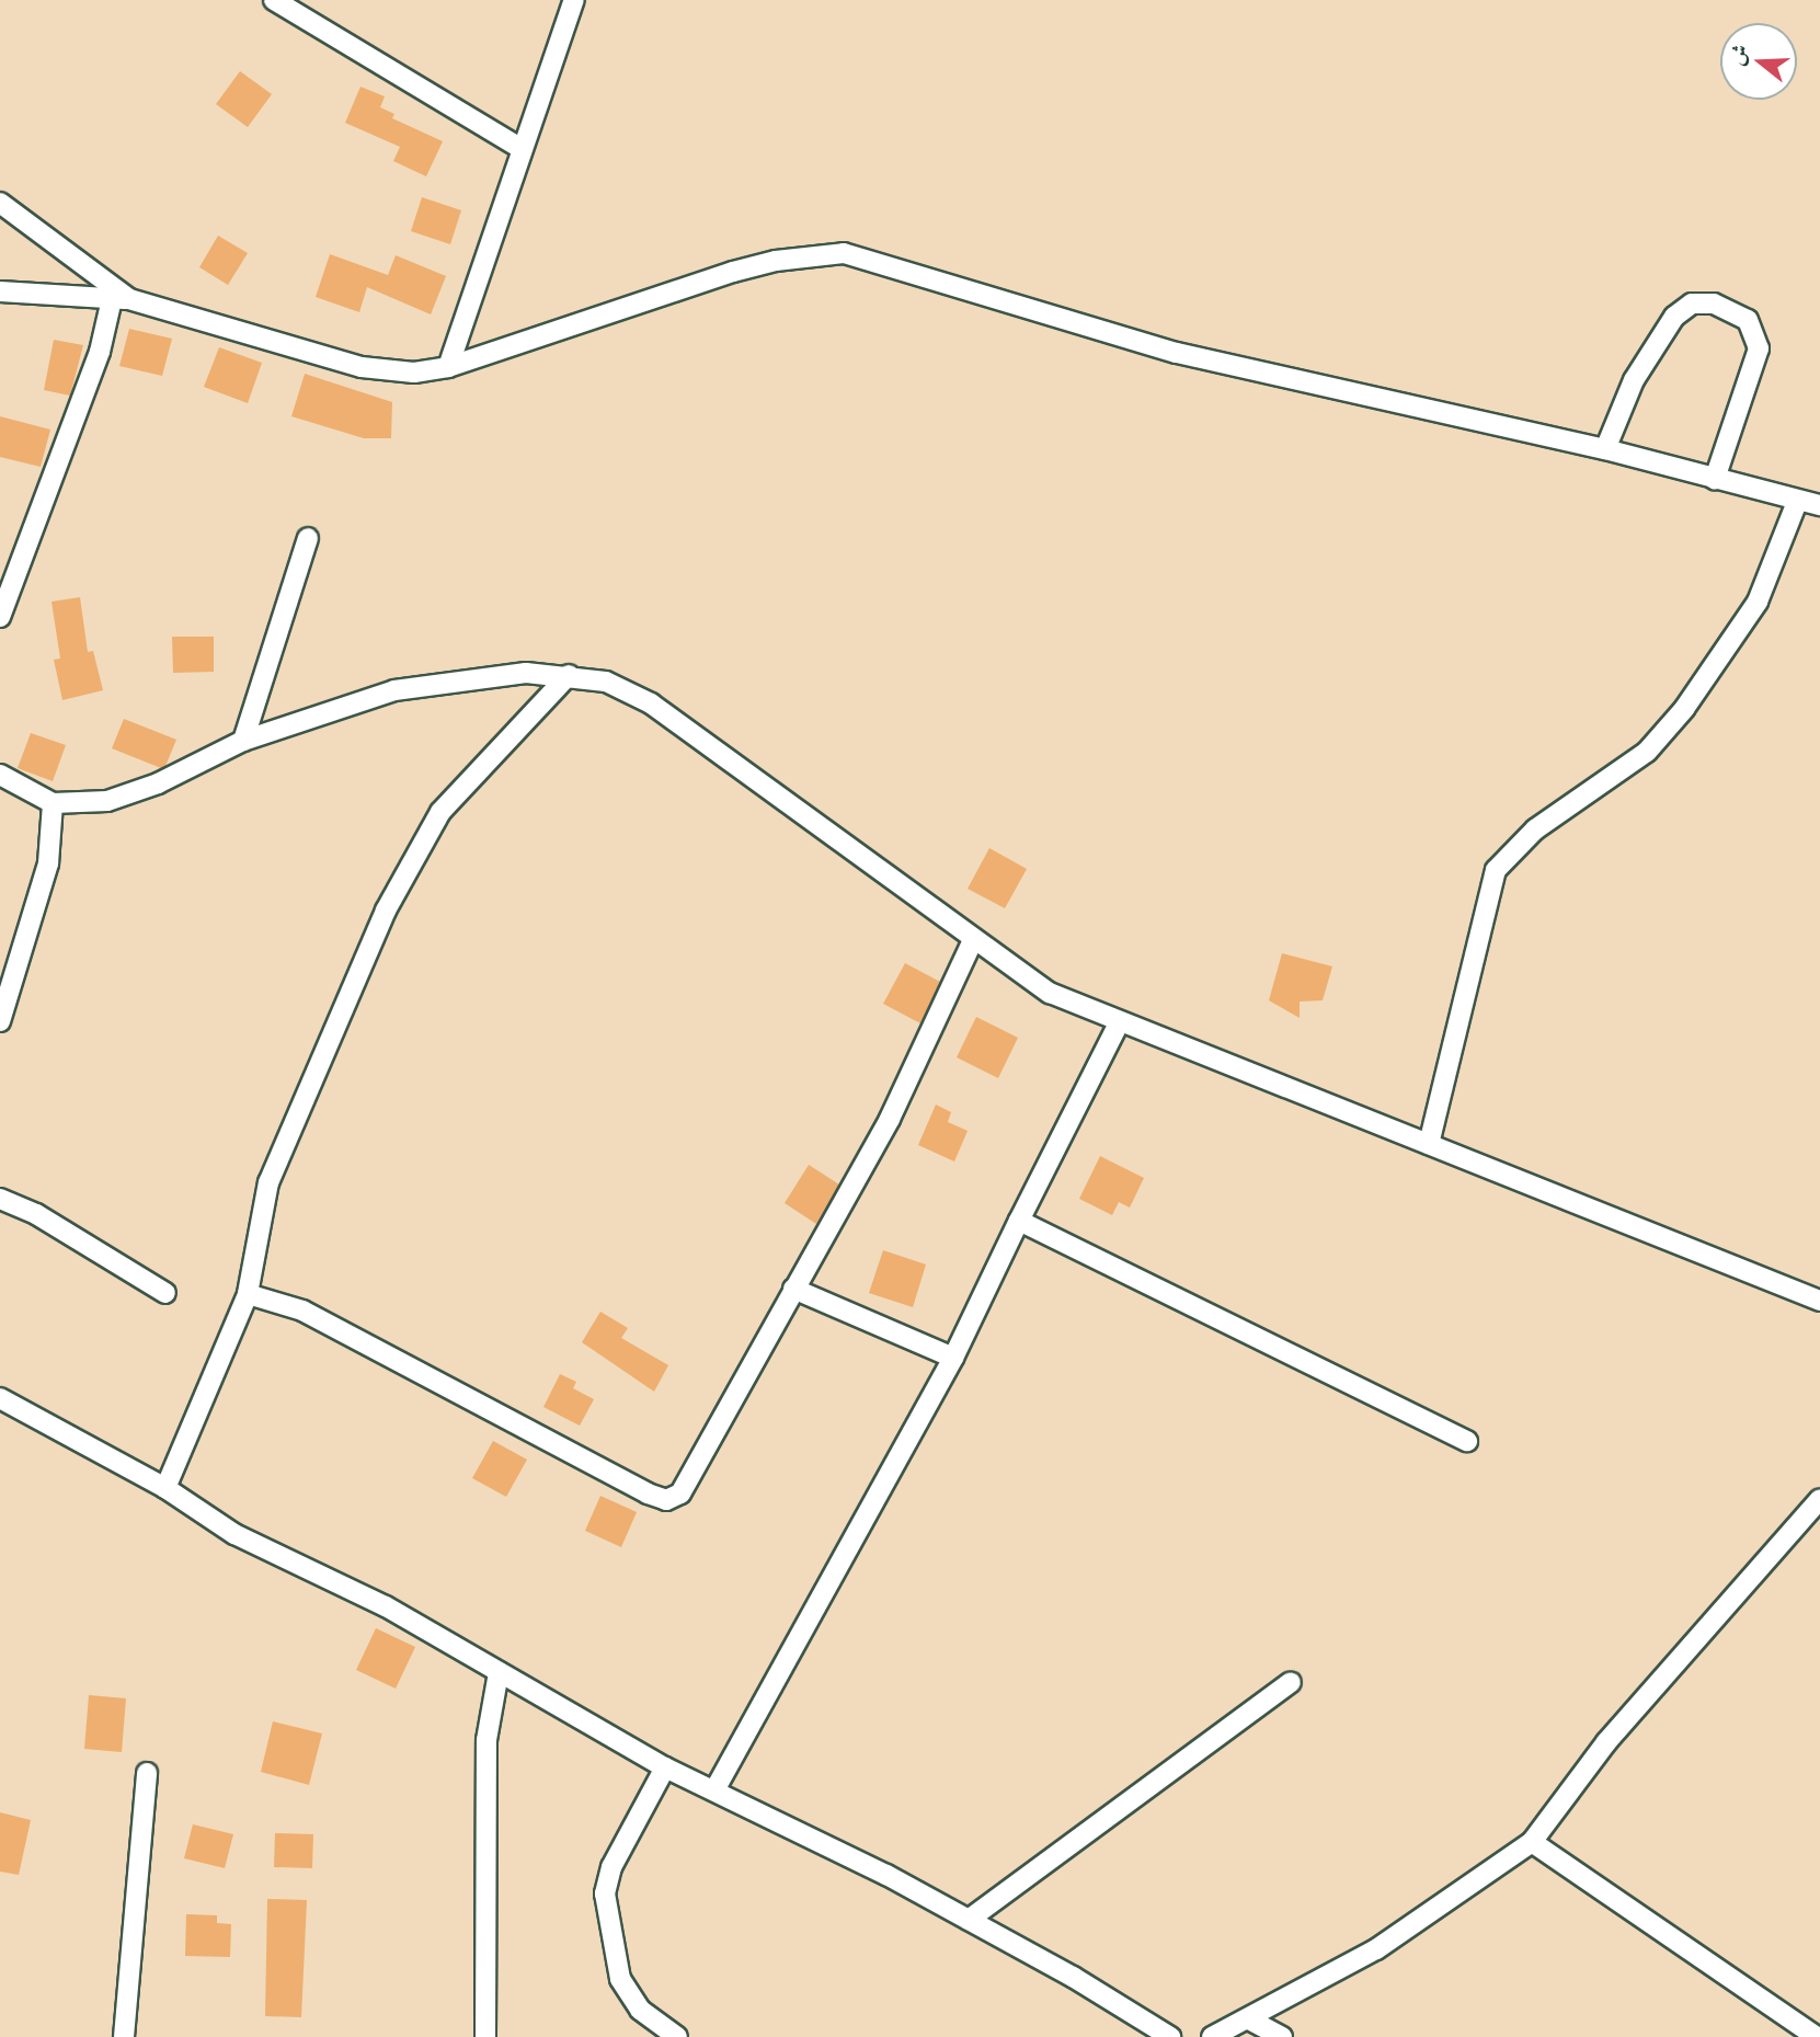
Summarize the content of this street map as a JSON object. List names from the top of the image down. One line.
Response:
{"north":"left"}
